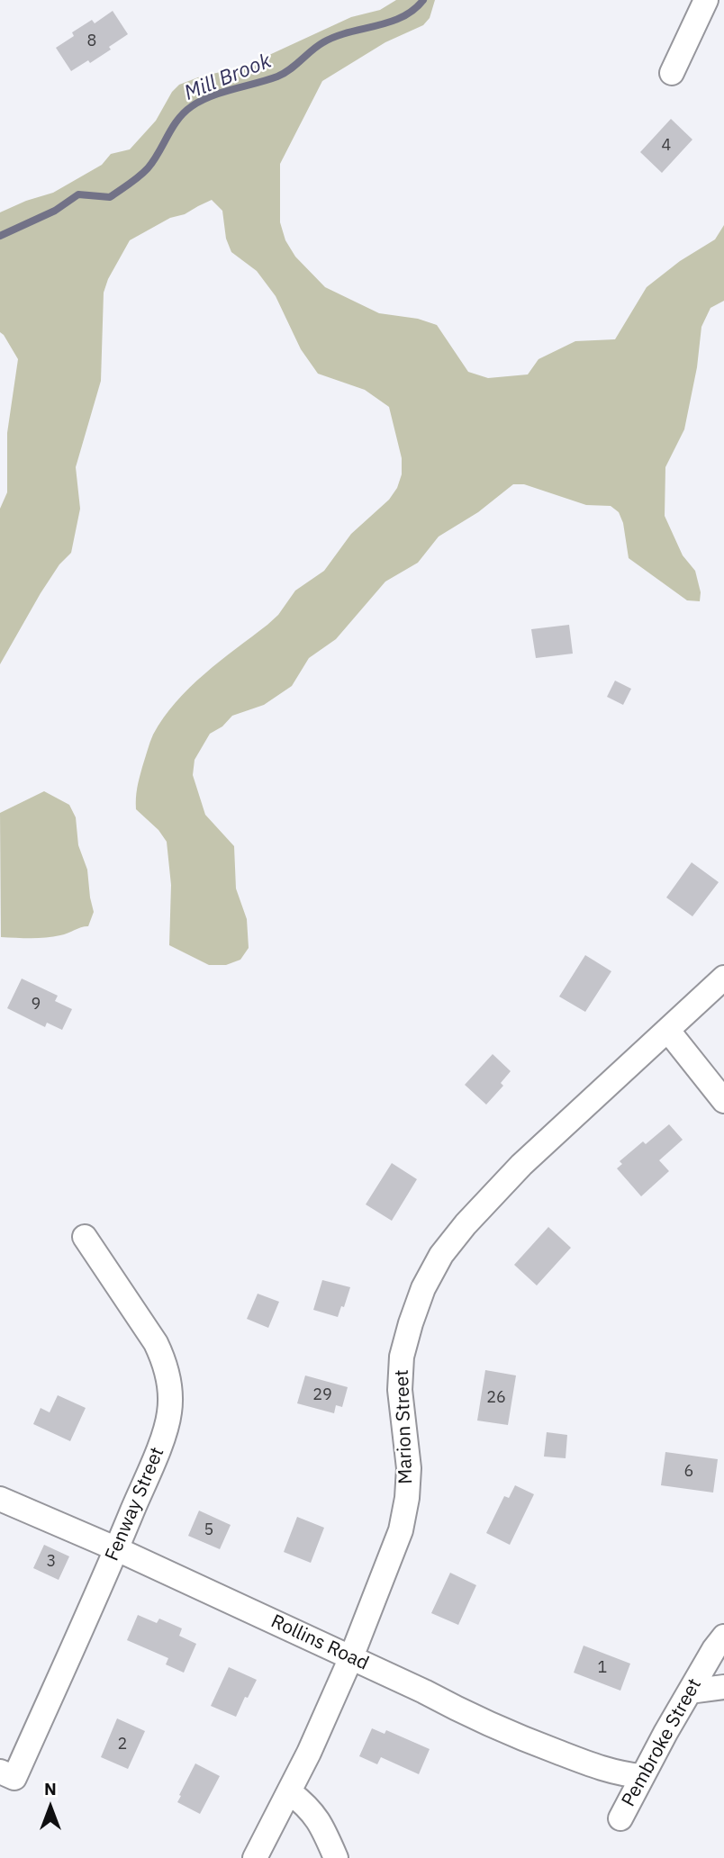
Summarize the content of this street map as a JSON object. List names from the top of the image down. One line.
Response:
{"streets":{"street":["Marion Street","Fenway Street","Rollins Road","Pembroke Street"]},"crossings":[["Marion Street","Rollins Road"],["Fenway Street","Rollins Road"],["Rollins Road","Pembroke Street"]],"water":["Mill Brook"],"house_numbers":["8","4","9","29","26","6","5","3","1","2"],"north":"top"}
